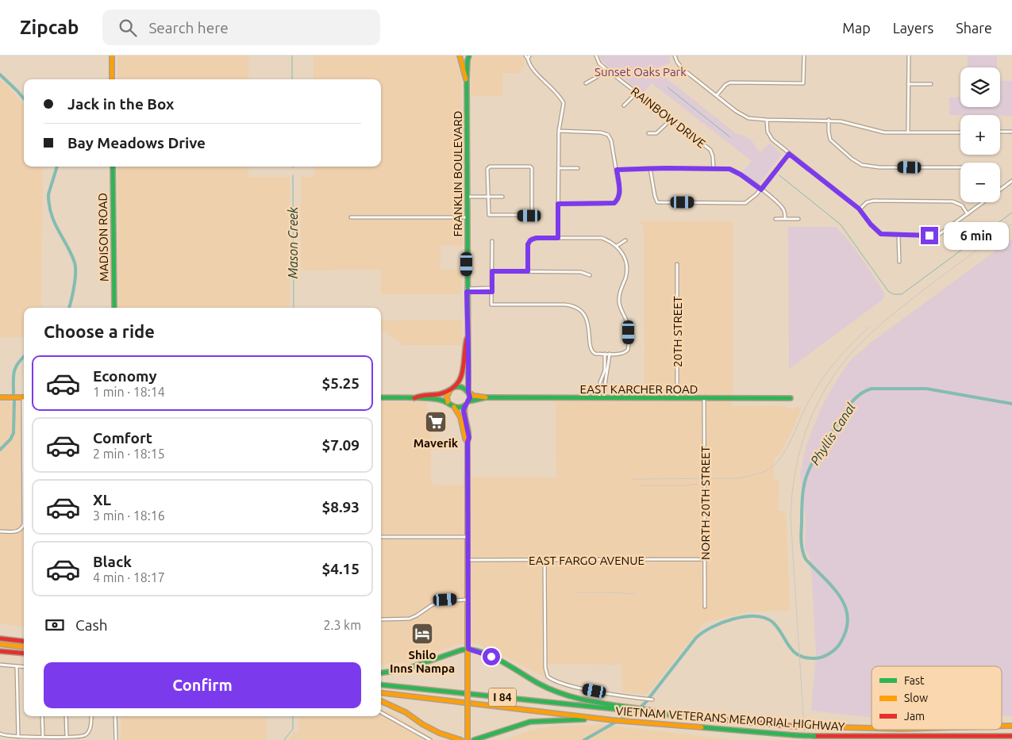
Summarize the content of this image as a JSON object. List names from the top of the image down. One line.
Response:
{"streets":{"main road":["FRANKLIN BOULEVARD","MADISON ROAD","EAST KARCHER ROAD","I 84","VIETNAM VETERANS MEMORIAL HIGHWAY"],"street":["RAINBOW DRIVE","20TH STREET","NORTH 20TH STREET","EAST FARGO AVENUE"]},"crossings":[["20TH STREET","EAST KARCHER ROAD"],["EAST KARCHER ROAD","NORTH 20TH STREET"],["NORTH 20TH STREET","EAST FARGO AVENUE"],["I 84","VIETNAM VETERANS MEMORIAL HIGHWAY"]],"water":["Mason Creek","Phyllis Canal"],"parks":["Sunset Oaks Park"],"places":{"supermarket":["Maverik"],"hotel":["Shilo Inns Nampa"]},"legend":["Fast","Slow","Jam"],"page":{"header":"Zipcab","search":"Search here","nav":["Map","Layers","Share"],"map_buttons":["+","−"],"banner":["Jack in the Box","Bay Meadows Drive"],"bubble":"6 min","heading":"Choose a ride","list":[{"name":"Economy","note":"1 min · 18:14","value":"$5.25"},{"name":"Comfort","note":"2 min · 18:15","value":"$7.09"},{"name":"XL","note":"3 min · 18:16","value":"$8.93"},{"name":"Black","note":"4 min · 18:17","value":"$4.15"}],"pay":["Cash","2.3 km"],"buttons":"Confirm"}}
